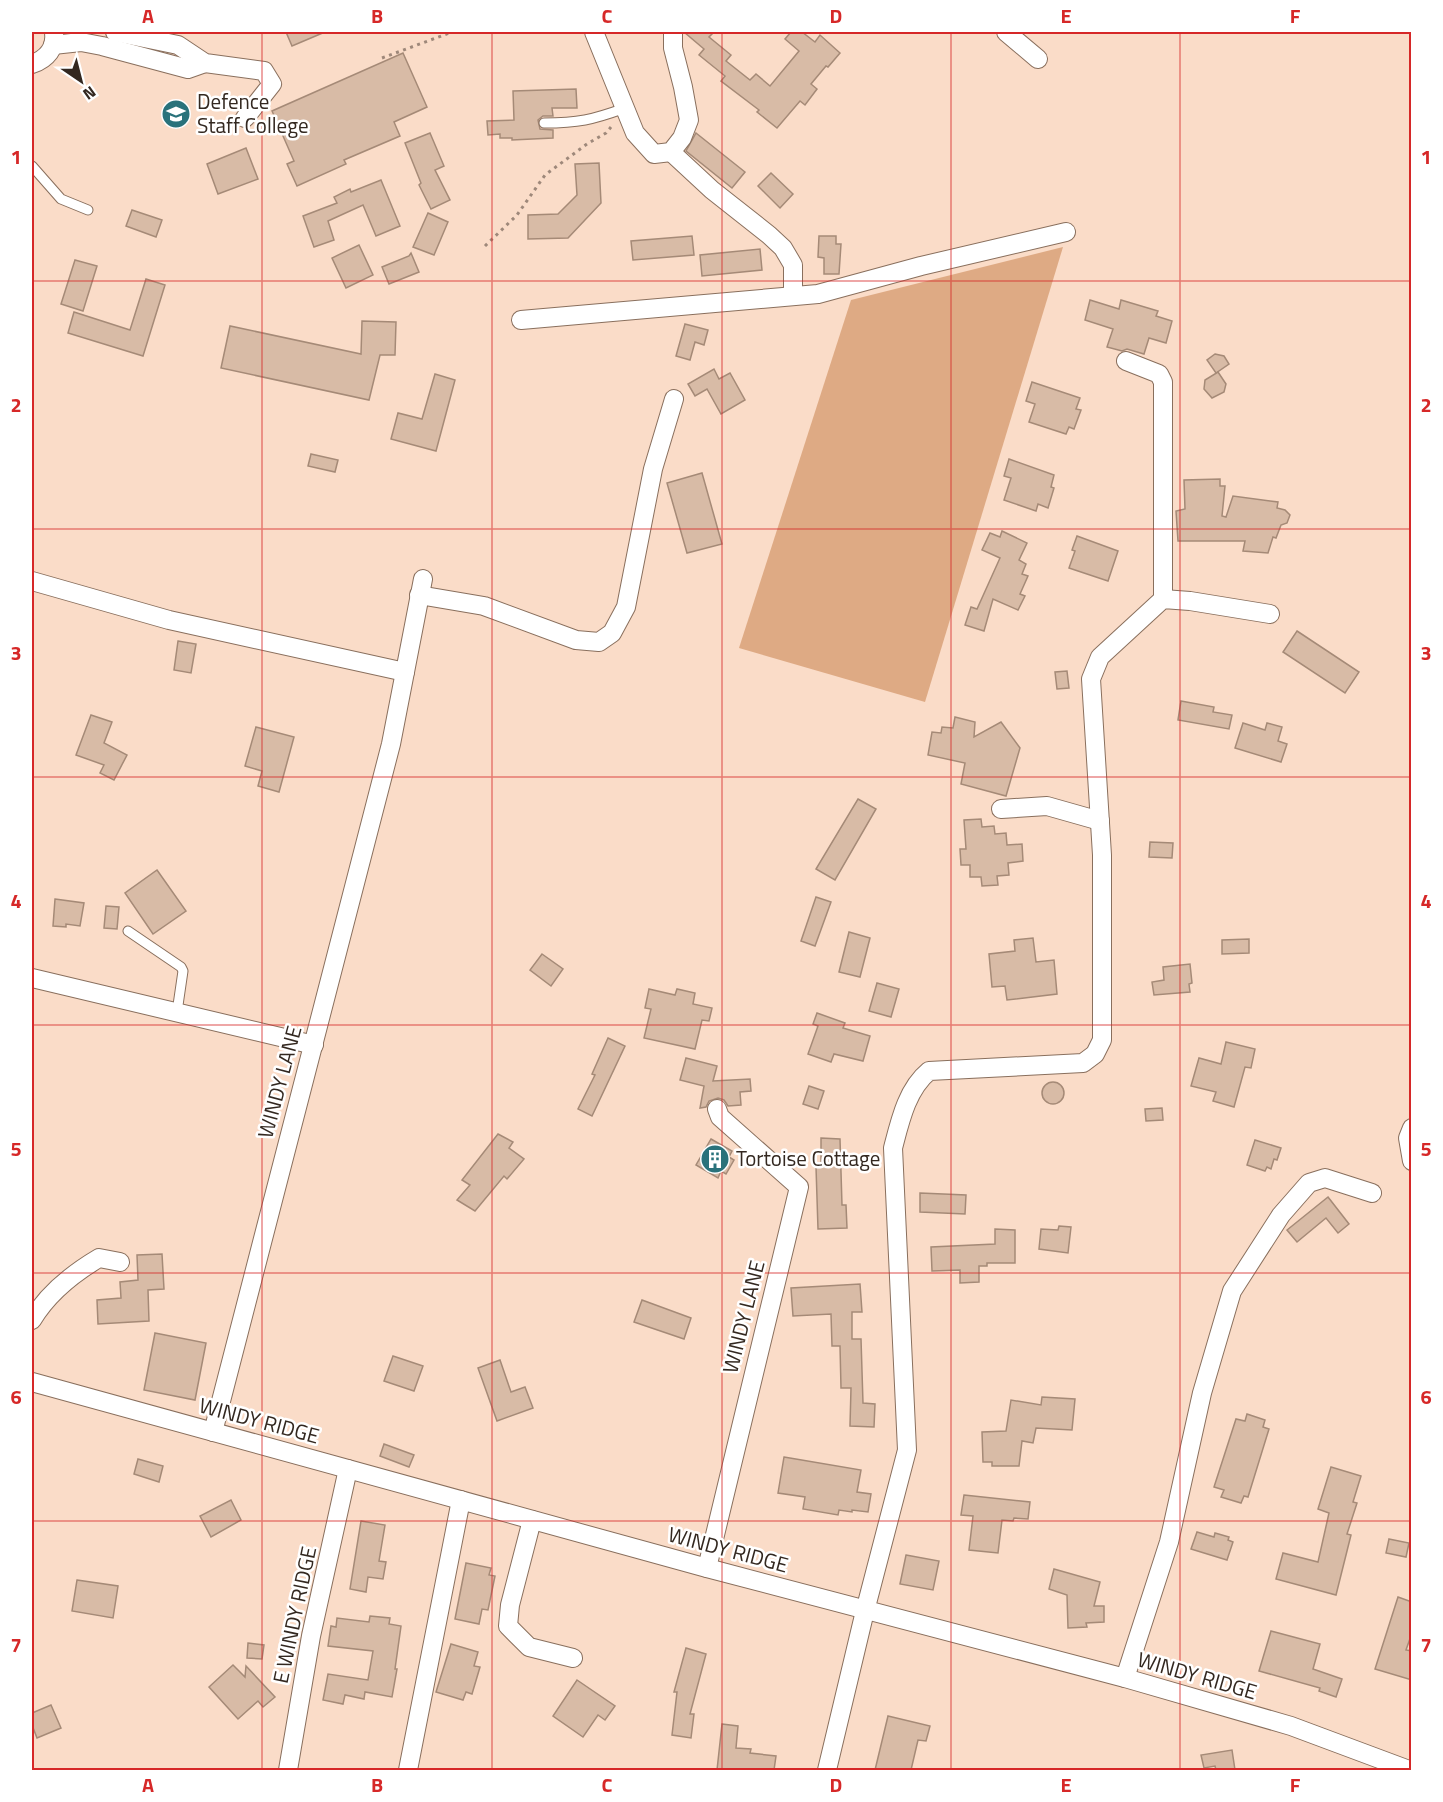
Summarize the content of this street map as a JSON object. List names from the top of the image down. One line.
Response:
{"streets":{"street":["WINDY LANE","WINDY RIDGE","E WINDY RIDGE"]},"crossings":[["WINDY LANE","WINDY RIDGE"],["WINDY RIDGE","E WINDY RIDGE"]],"places":{"school or university":["Defence Staff College"],"building":["Tortoise Cottage"]},"north":"bottom right","grid":{"columns":["A","B","C","D","E","F"],"rows":["1","2","3","4","5","6","7"]}}
